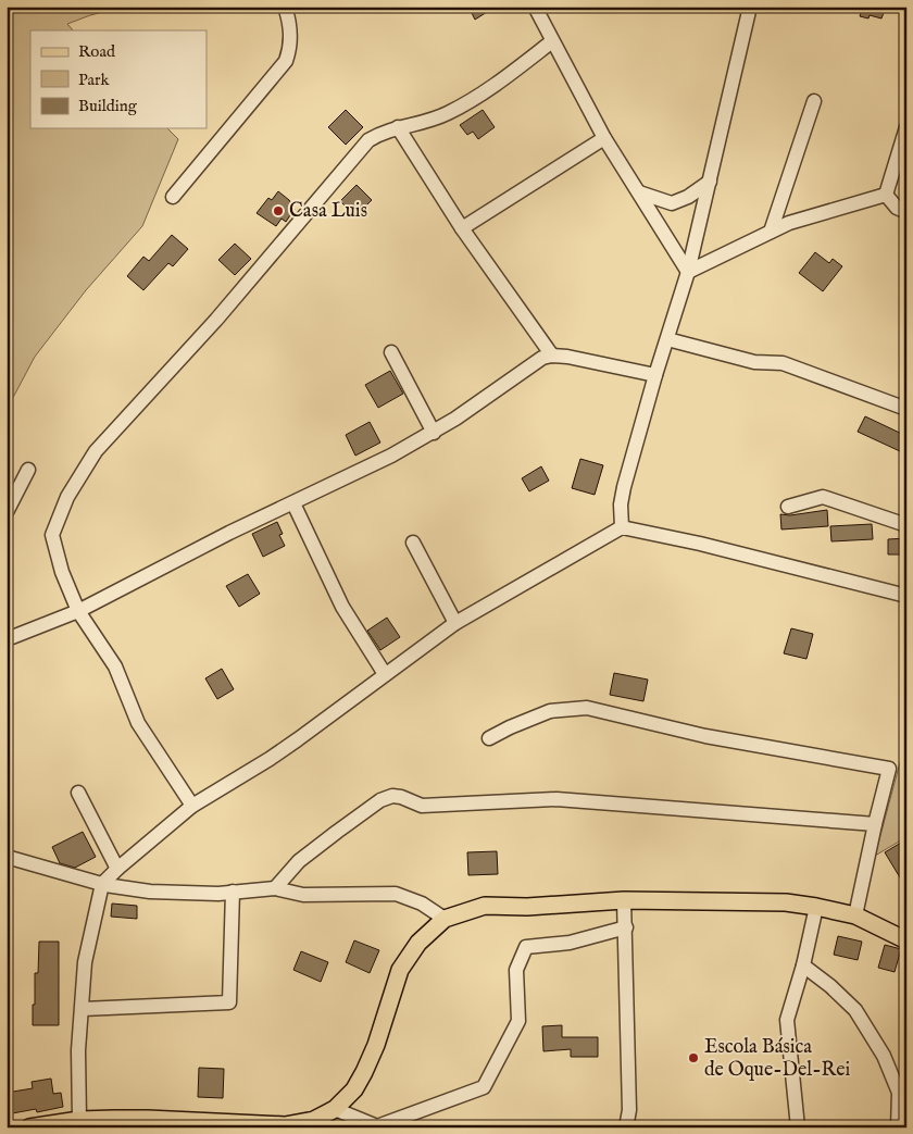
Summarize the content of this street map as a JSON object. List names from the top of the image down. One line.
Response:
{"places":["Casa Luis","Escola Básica de Oque-Del-Rei"],"legend":["Road","Park","Building"]}
